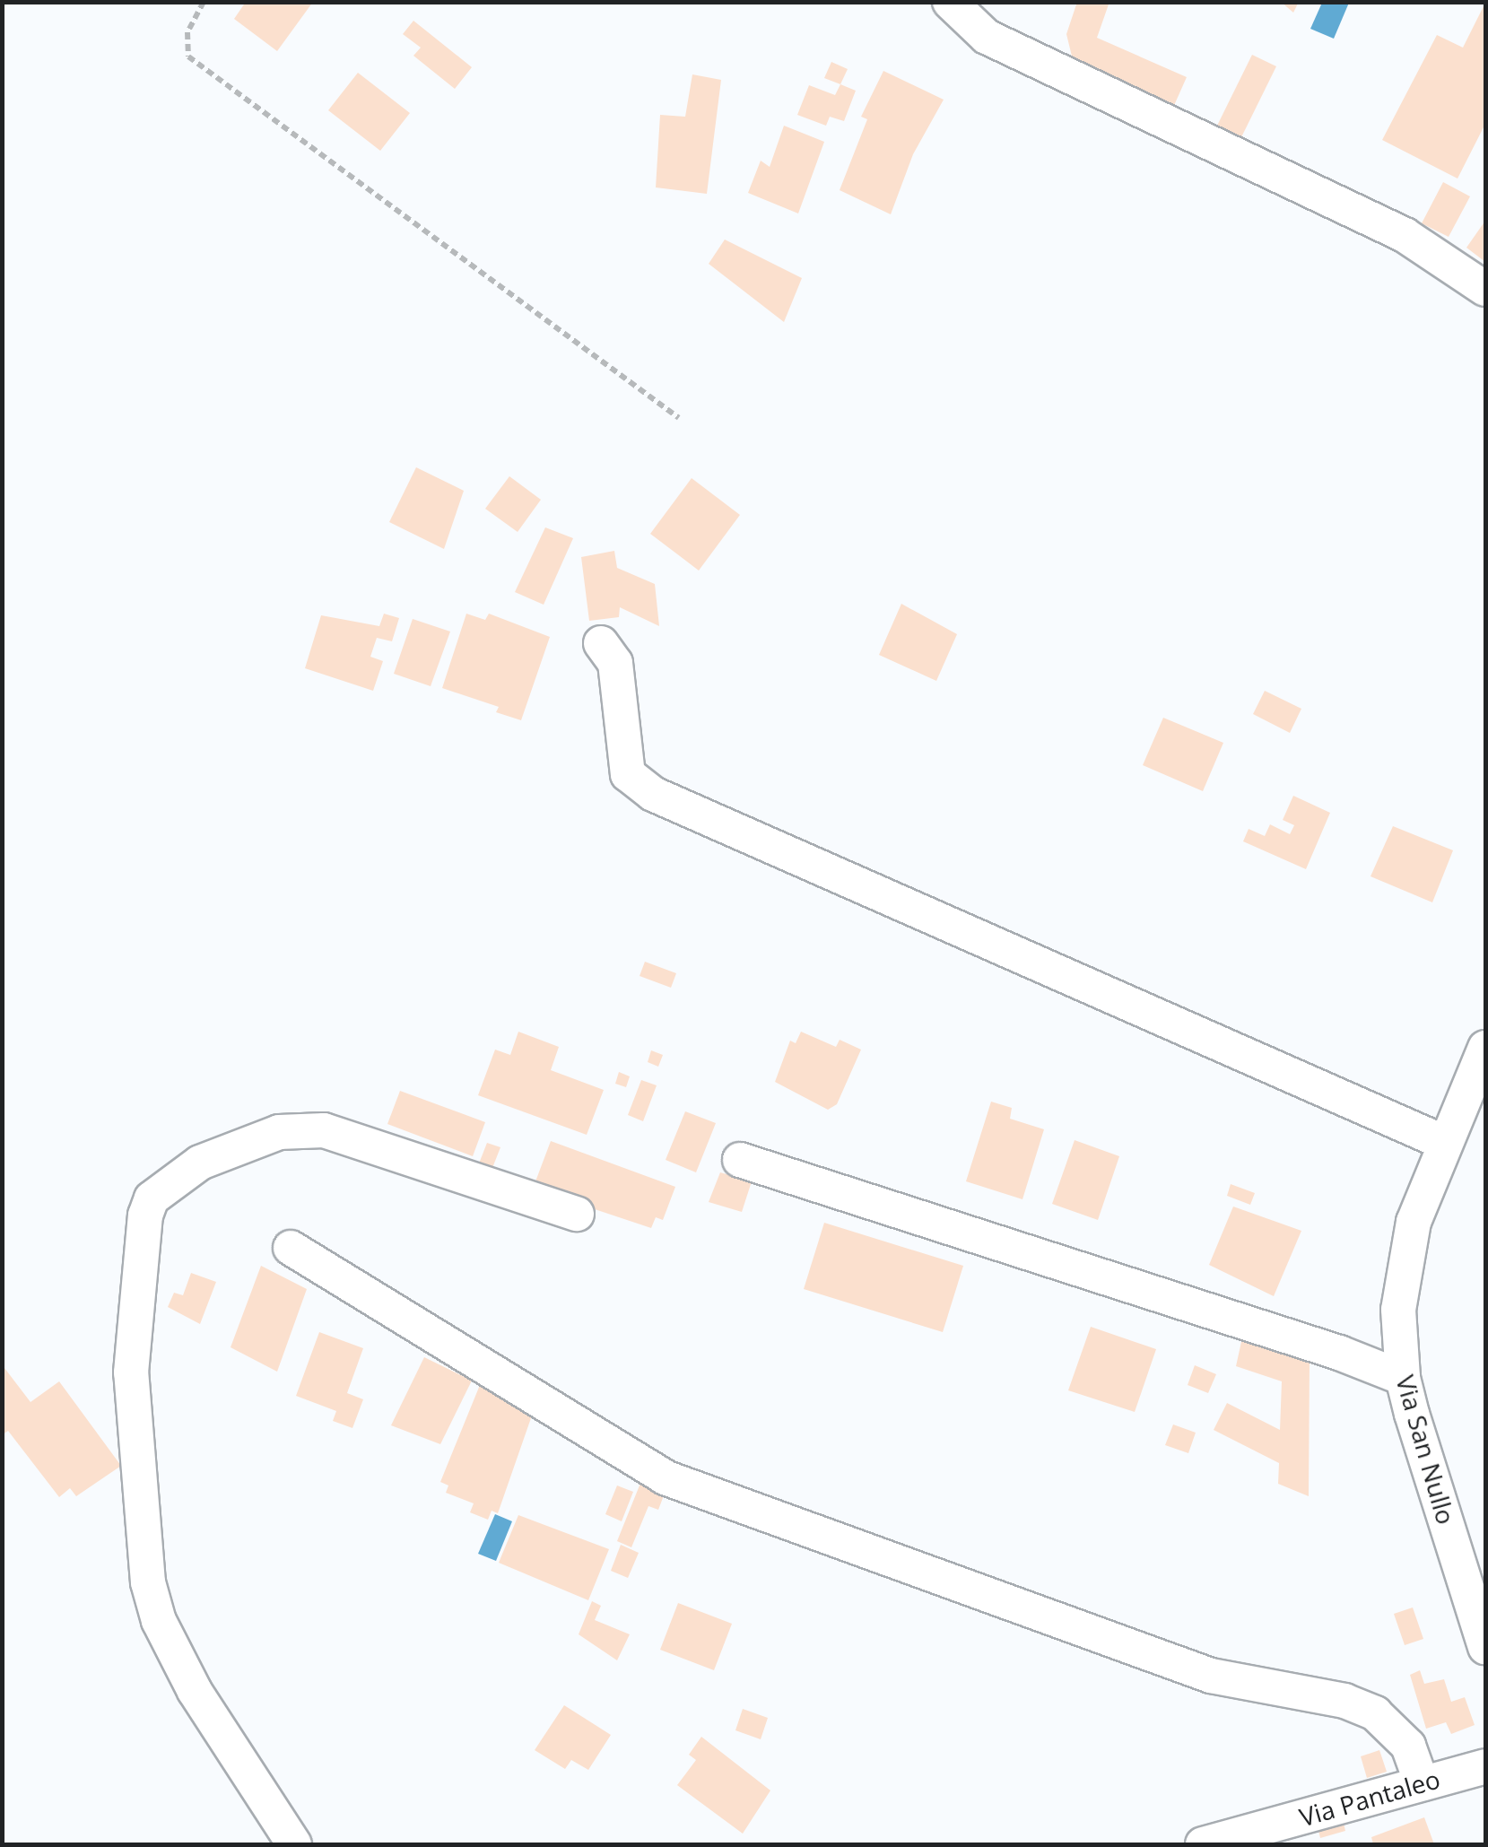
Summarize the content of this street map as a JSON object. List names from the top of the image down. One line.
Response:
{"streets":{"street":["Via San Nullo","Via Pantaleo"]}}
